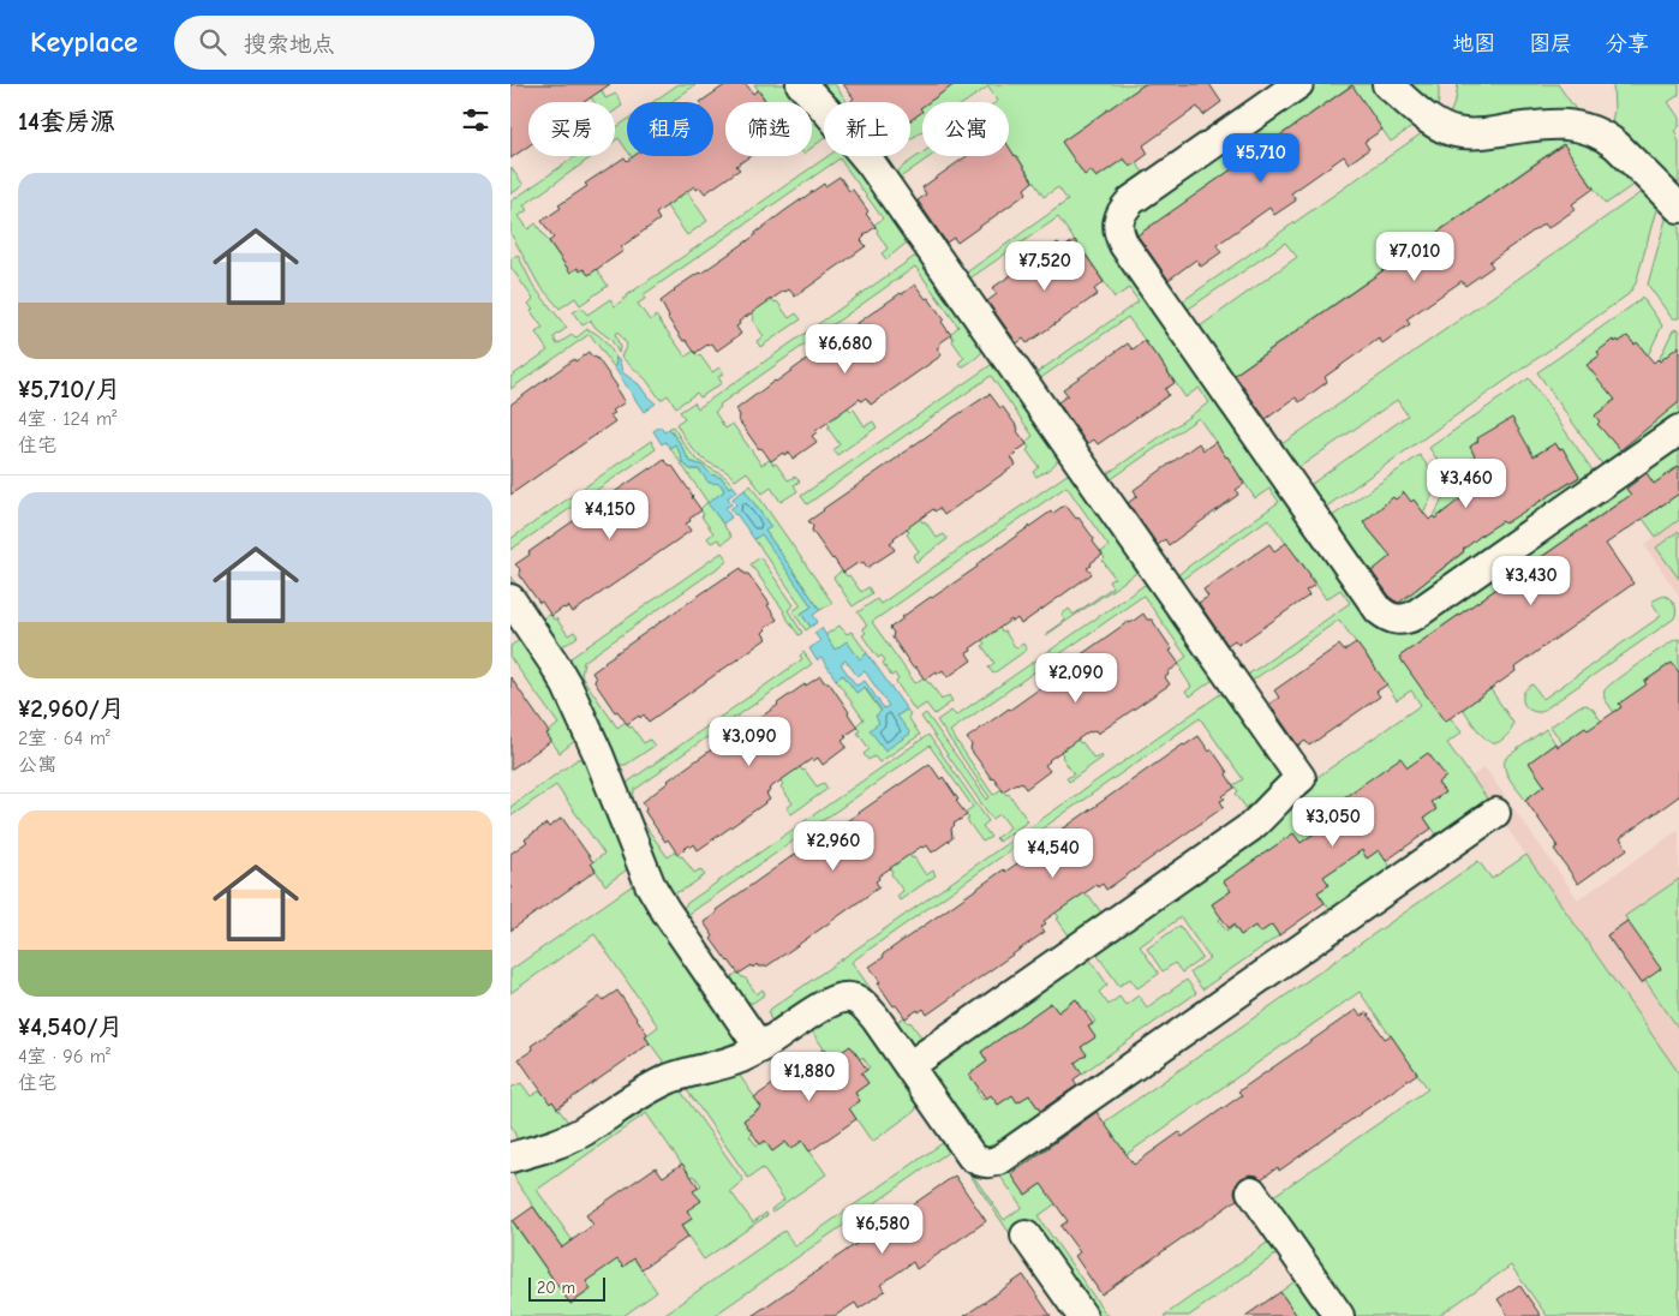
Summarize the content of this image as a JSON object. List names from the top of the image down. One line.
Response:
{"scale_bar":"20 m","page":{"header":"Keyplace","search":"搜索地点","nav":["地图","图层","分享"],"heading":"14套房源","chip":["买房","租房","筛选","新上","公寓"],"price":["¥5,710","¥7,010","¥7,520","¥6,680","¥3,460","¥4,150","¥3,430","¥2,090","¥3,090","¥3,050","¥2,960","¥4,540","¥1,880","¥6,580"],"list":[{"name":"¥5,710/月","note":"4室 · 124 m² · 住宅"},{"name":"¥2,960/月","note":"2室 · 64 m² · 公寓"},{"name":"¥4,540/月","note":"4室 · 96 m² · 住宅"}],"scale":"20 m"}}
